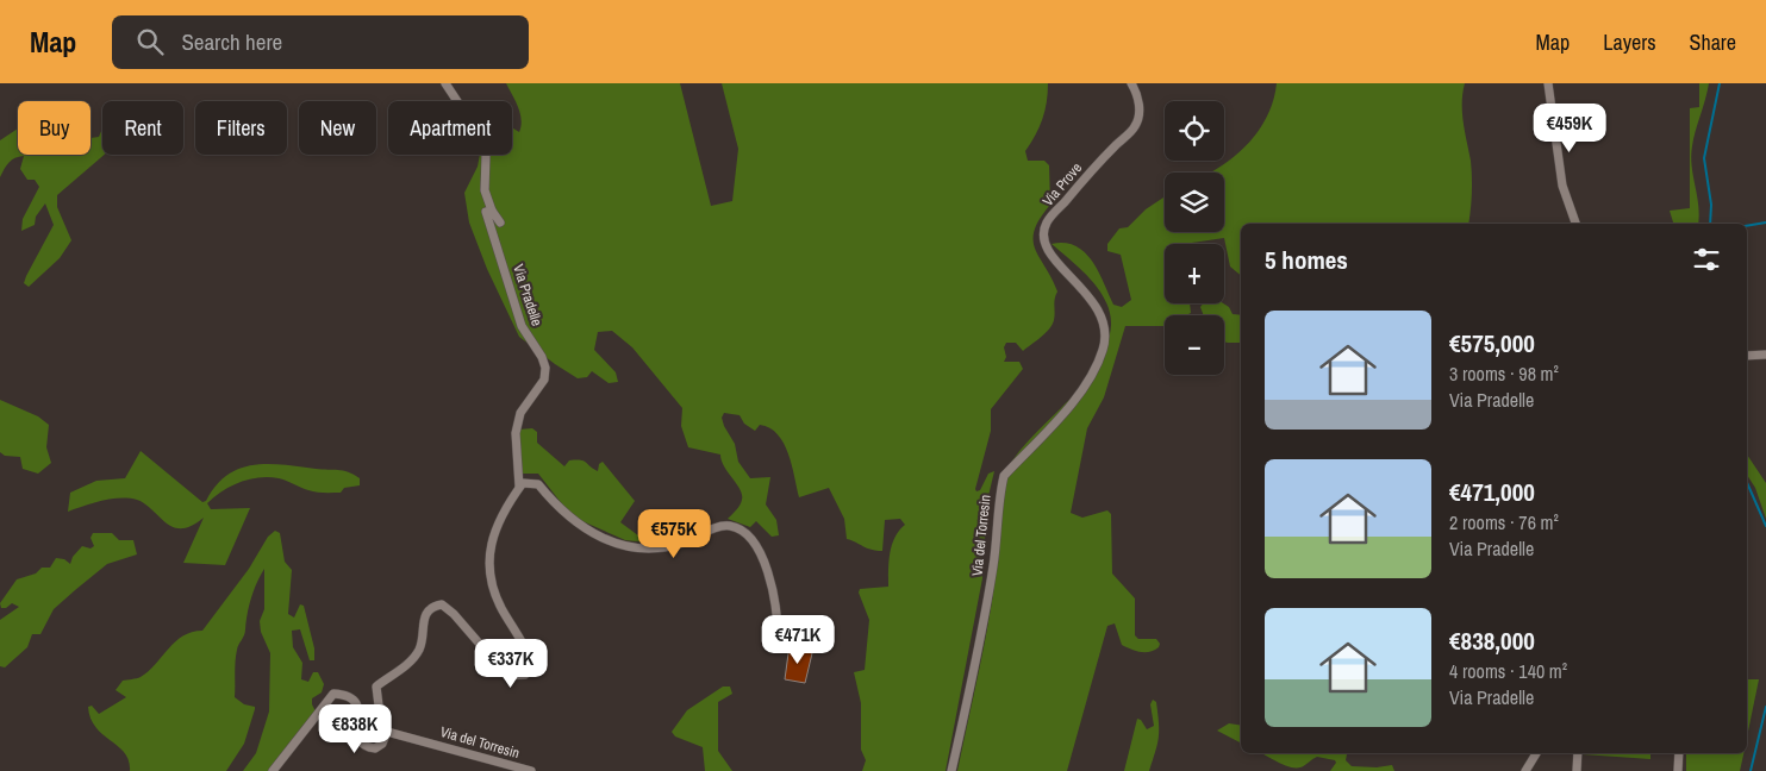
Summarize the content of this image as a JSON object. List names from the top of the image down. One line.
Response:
{"streets":{"street":["Via Prove","Via Pradelle","Via del Torresin"]},"crossings":[["Via Prove","Via del Torresin"]],"page":{"header":"Map","search":"Search here","nav":["Map","Layers","Share"],"map_buttons":["+","−"],"chip":["Buy","Rent","Filters","New","Apartment"],"price":["€459K","€575K","€471K","€337K","€838K"],"heading":"5 homes","list":[{"name":"€575,000","note":"3 rooms · 98 m² · Via Pradelle"},{"name":"€471,000","note":"2 rooms · 76 m² · Via Pradelle"},{"name":"€838,000","note":"4 rooms · 140 m² · Via Pradelle"}]}}
